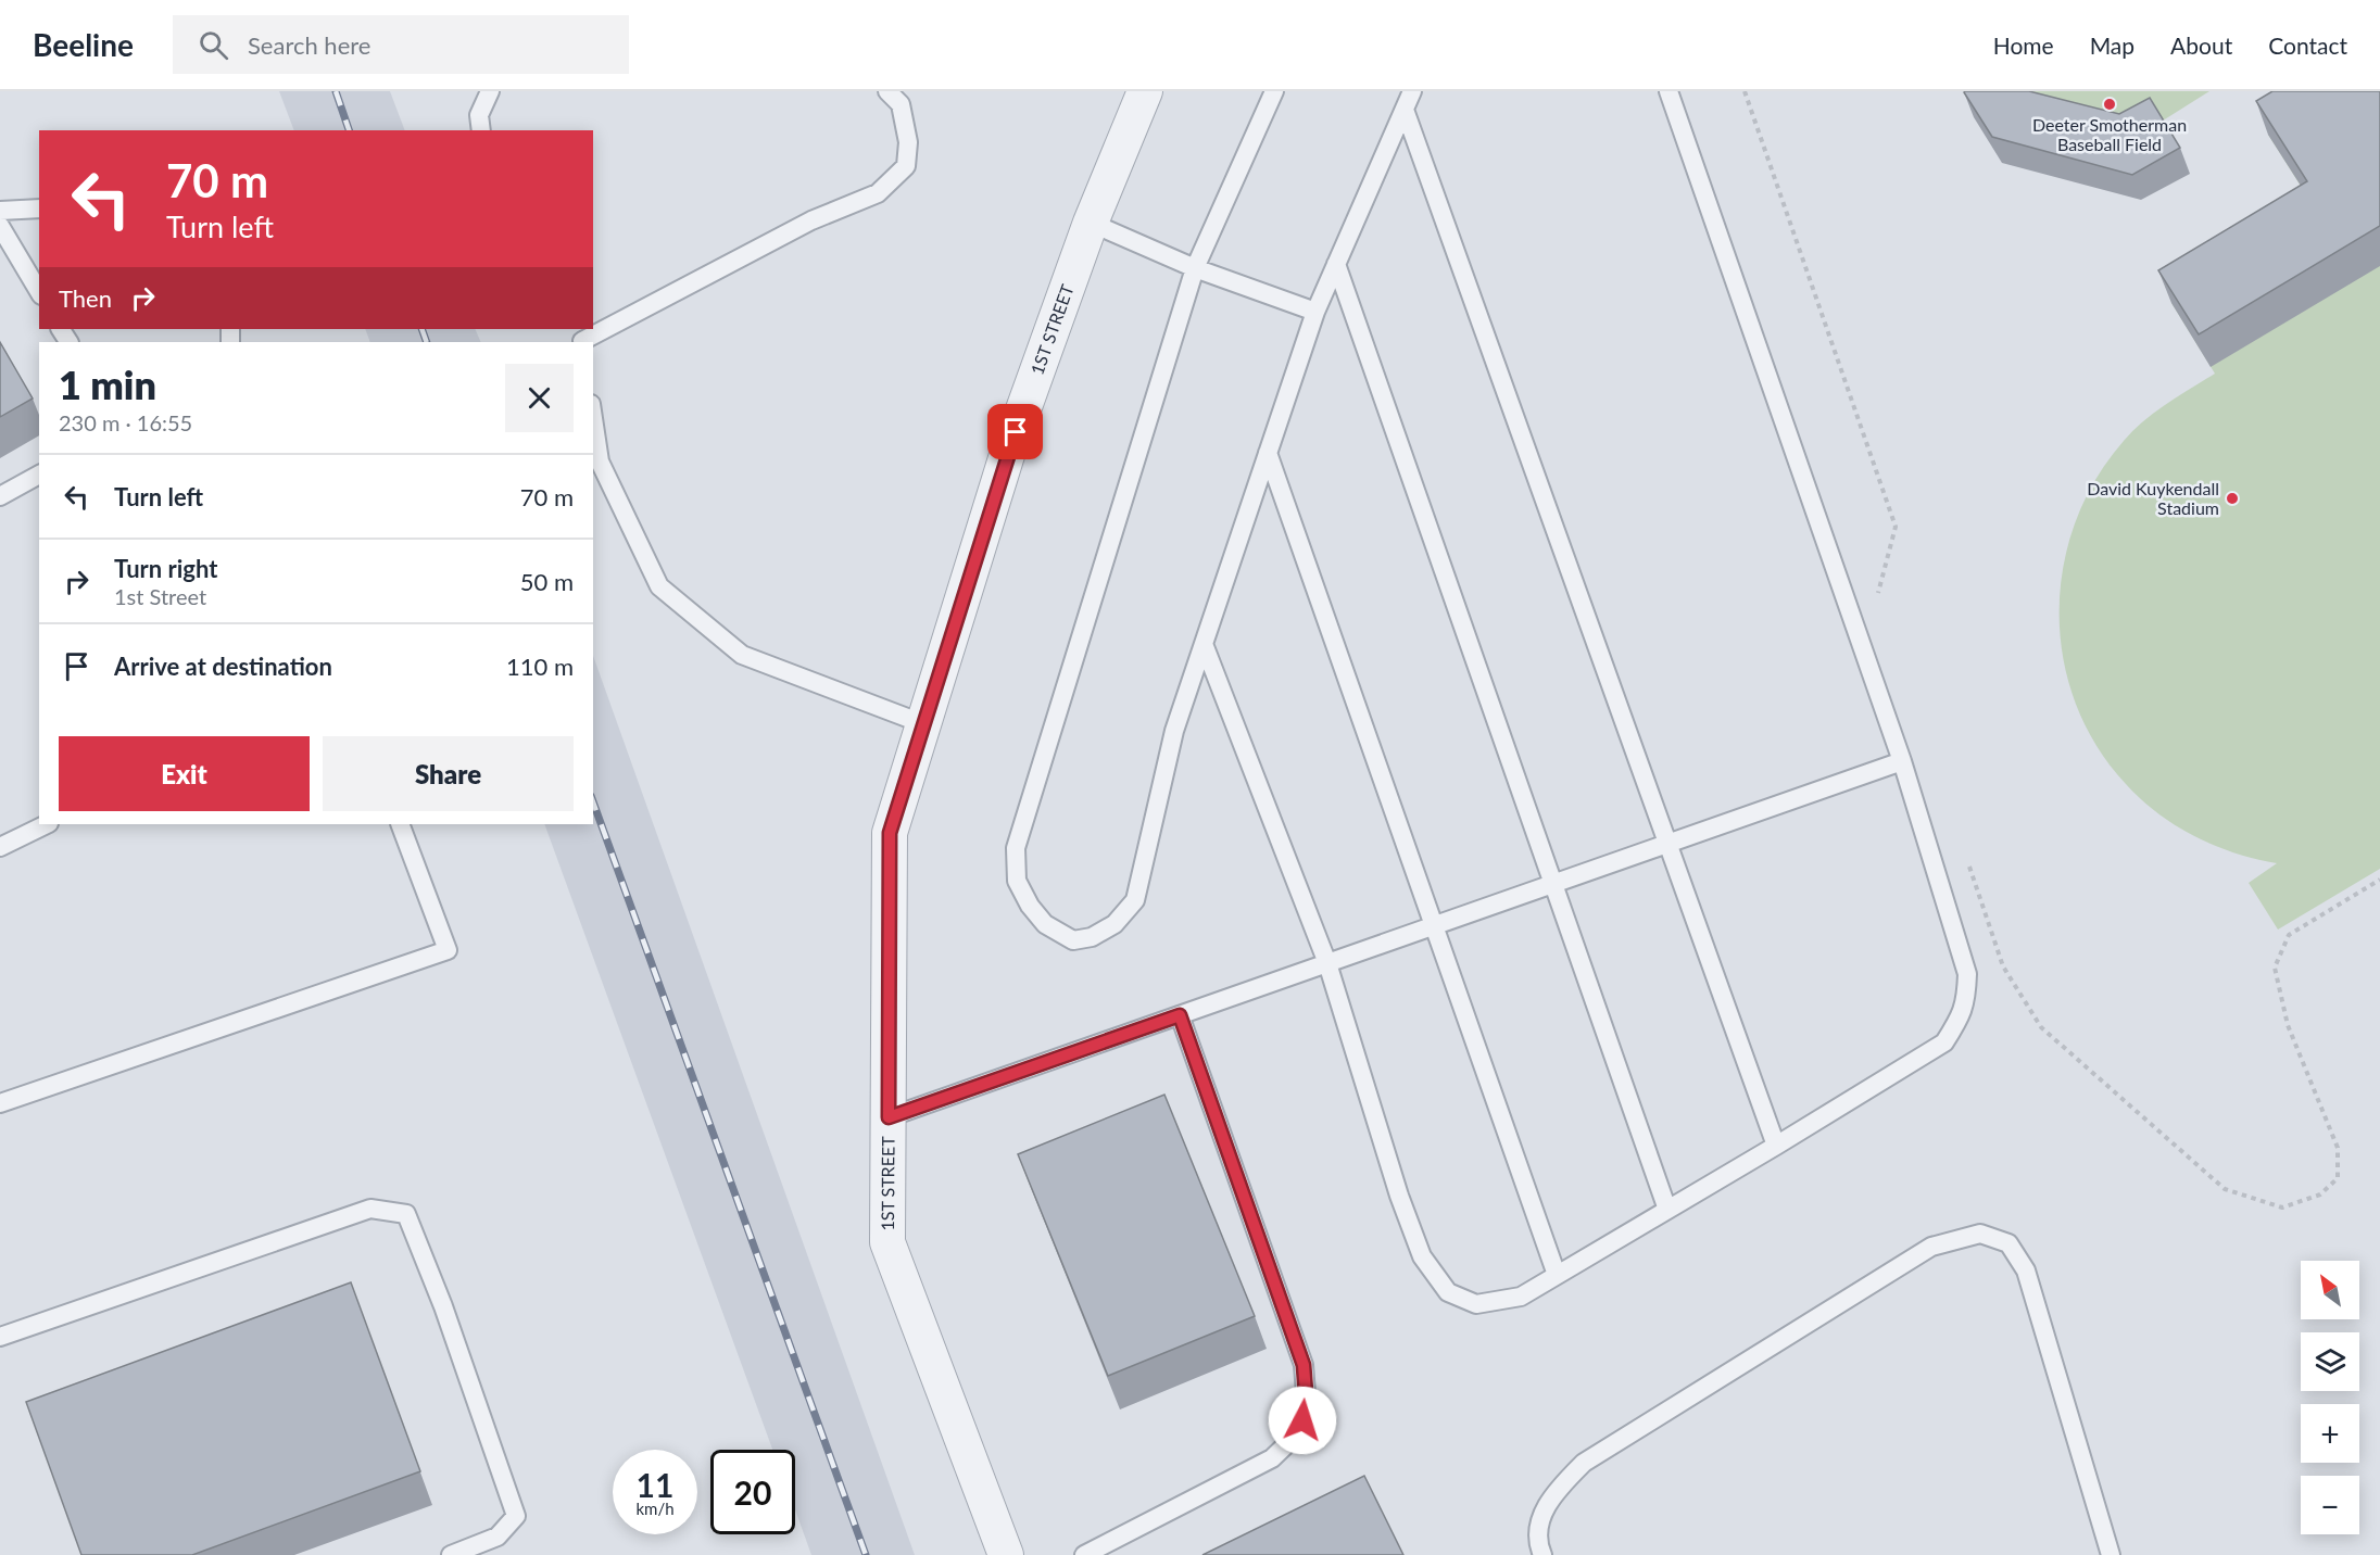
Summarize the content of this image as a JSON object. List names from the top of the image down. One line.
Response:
{"streets":{"street":["1ST STREET"]},"places":["Deeter Smotherman Baseball Field","David Kuykendall Stadium"],"north":"top left","page":{"header":"Beeline","search":"Search here","nav":["Home","Map","About","Contact"],"turn":["70 m","Turn left"],"then":"Then","heading":["1 min","230 m · 16:55"],"list":[{"name":"Turn left","value":"70 m"},{"name":"Turn right","note":"1st Street","value":"50 m"},{"name":"Arrive at destination","value":"110 m"}],"buttons":["Exit","Share"],"map_buttons":["+","−"],"speed":"11 km/h","limit":"20"}}
